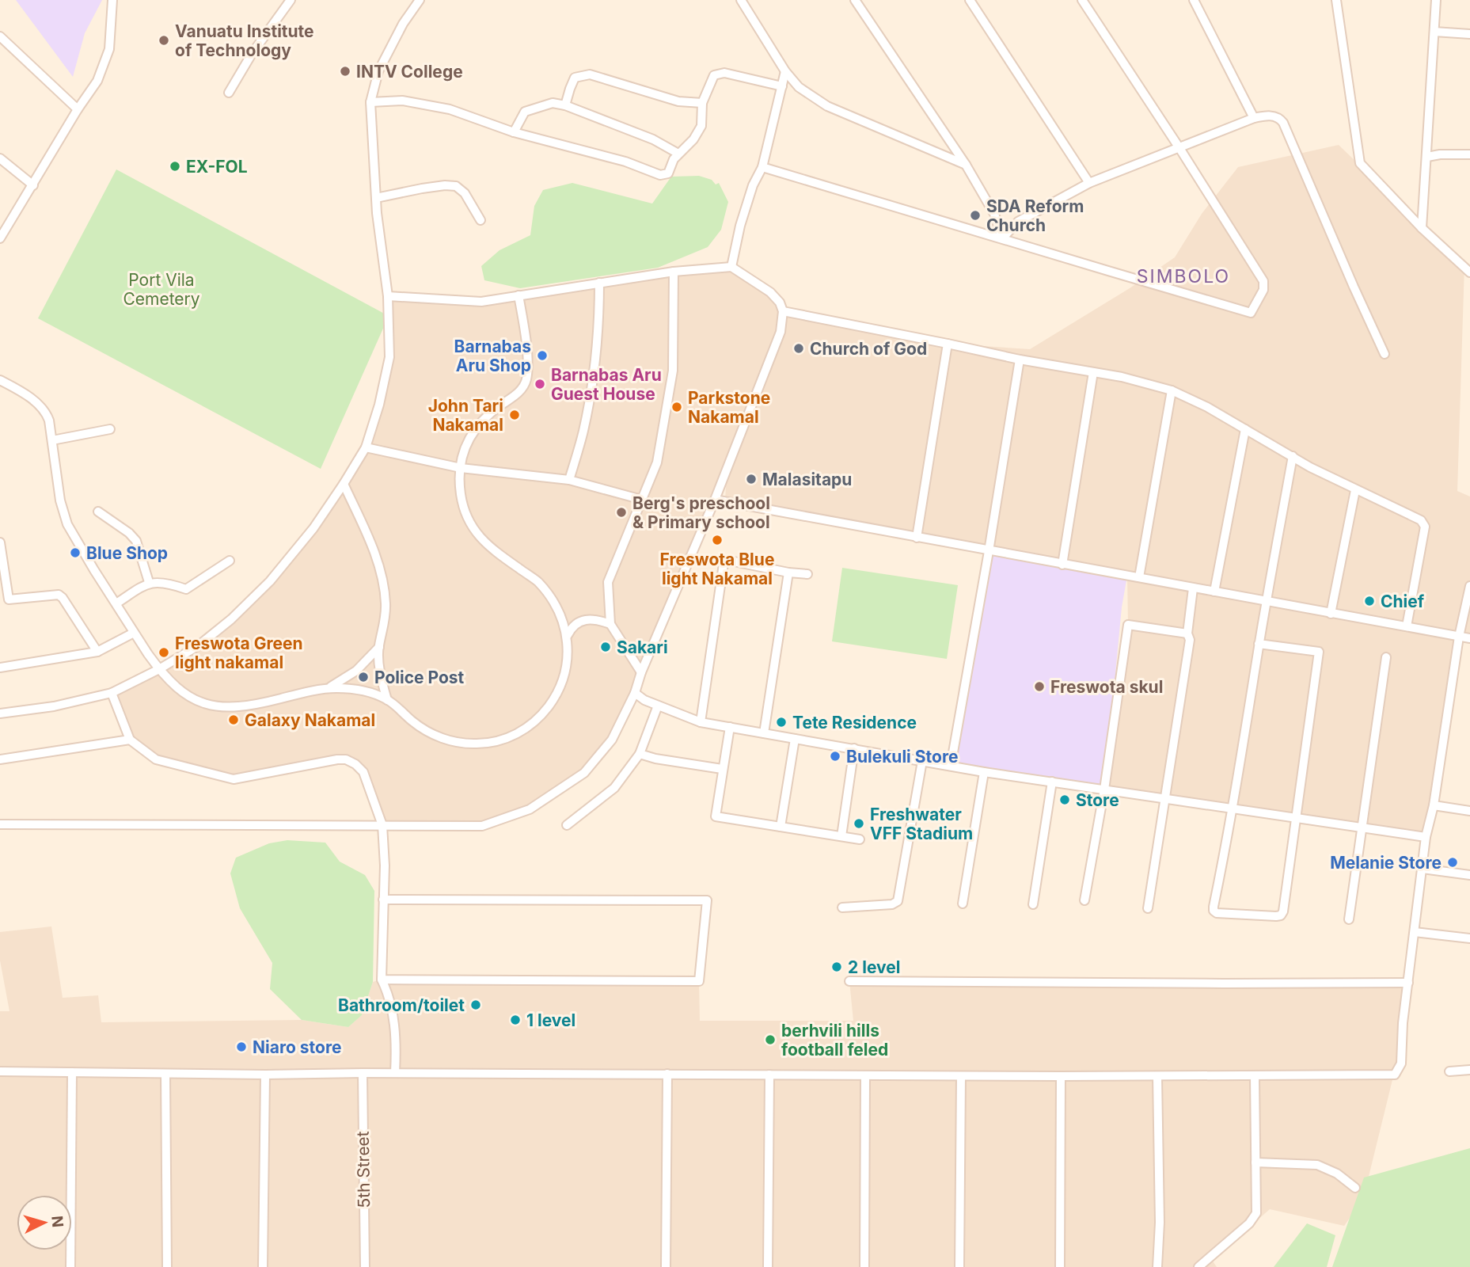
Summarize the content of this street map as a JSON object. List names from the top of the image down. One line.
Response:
{"streets":{"street":["5th Street"]},"districts":["SIMBOLO"],"parks":["Port Vila Cemetery"],"places":["Vanuatu Institute of Technology","INTV College","EX-FOL","SDA Reform Church","Church of God","Barnabas Aru Shop","Barnabas Aru Guest House","Parkstone Nakamal","John Tari Nakamal","Malasitapu","Berg's preschool & Primary school","Freswota Blue light Nakamal","Blue Shop","Chief","Sakari","Freswota Green light nakamal","Police Post","Freswota skul","Galaxy Nakamal","Tete Residence","Bulekuli Store","Store","Freshwater VFF Stadium","Melanie Store","2 level","Bathroom/toilet","1 level","berhvili hills football feled","Niaro store"],"north":"right"}
